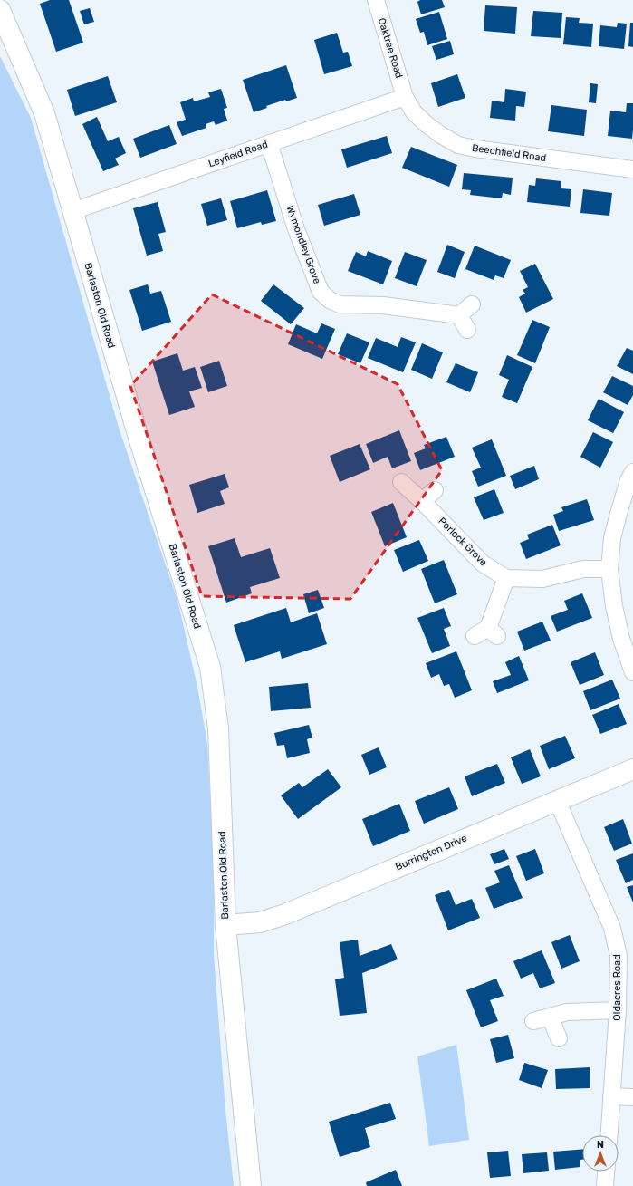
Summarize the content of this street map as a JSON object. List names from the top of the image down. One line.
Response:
{"streets":{"street":["Oaktree Road","Beechfield Road","Leyfield Road","Wymondley Grove","Barlaston Old Road","Porlock Grove","Burrington Drive","Oldacres Road"]},"crossings":[["Oaktree Road","Beechfield Road"],["Oaktree Road","Leyfield Road"],["Beechfield Road","Leyfield Road"],["Leyfield Road","Wymondley Grove"],["Leyfield Road","Barlaston Old Road"],["Barlaston Old Road","Burrington Drive"],["Burrington Drive","Oldacres Road"]],"north":"top"}
